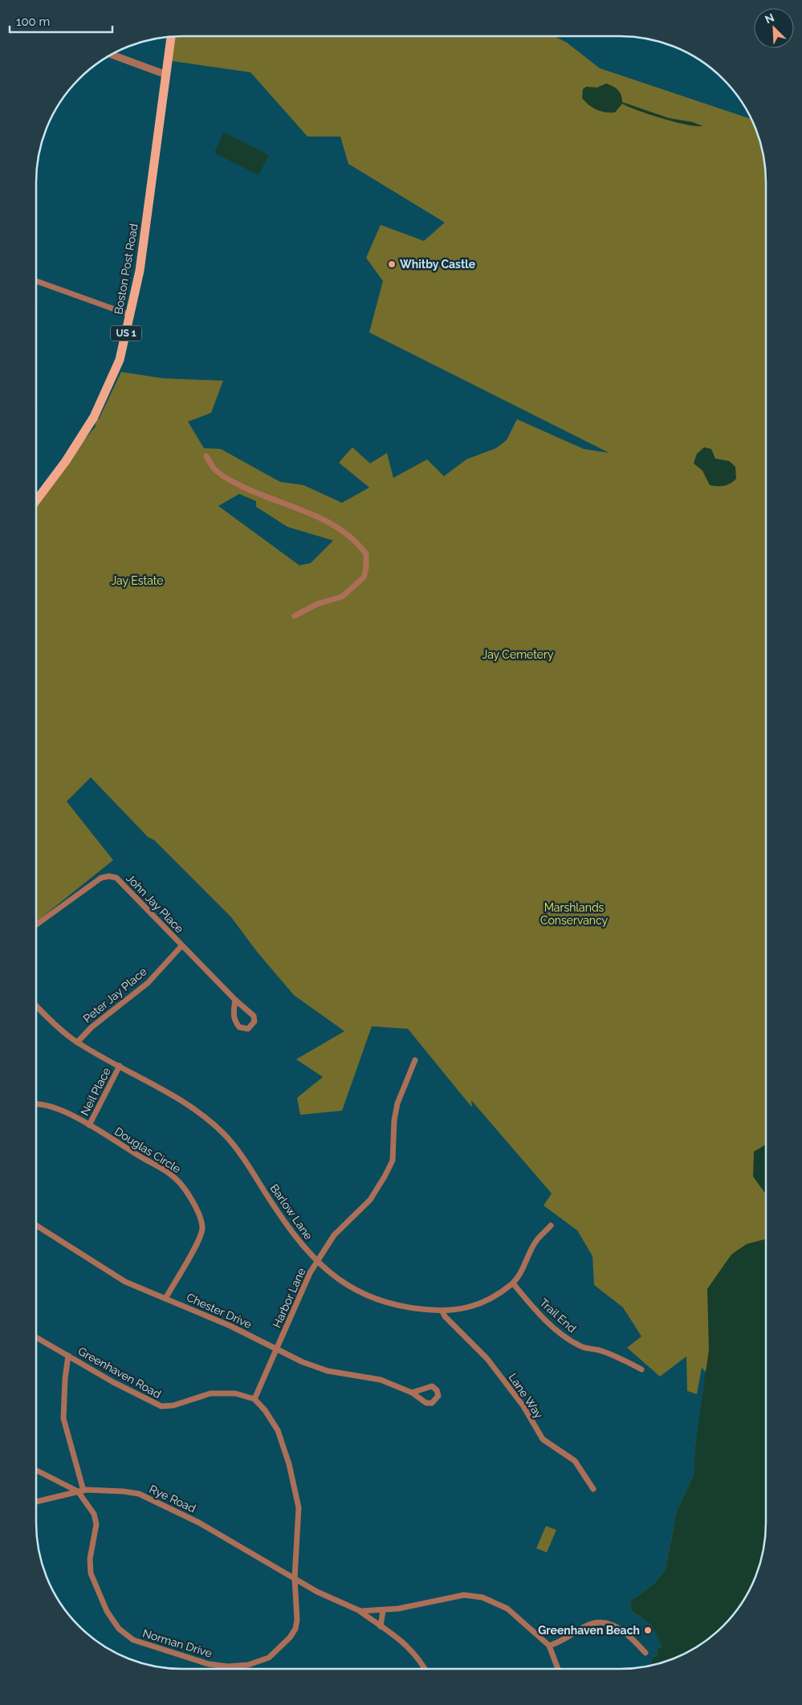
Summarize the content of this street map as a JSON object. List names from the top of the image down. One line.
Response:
{"streets":{"main road":["Boston Post Road","US 1"],"street":["John Jay Place","Peter Jay Place","Neil Place","Douglas Circle","Barlow Lane","Harbor Lane","Chester Drive","Trail End","Greenhaven Road","Lane Way","Rye Road","Norman Drive"]},"crossings":[["John Jay Place","Peter Jay Place"],["Peter Jay Place","Barlow Lane"],["Neil Place","Douglas Circle"],["Neil Place","Barlow Lane"],["Douglas Circle","Chester Drive"],["Barlow Lane","Harbor Lane"],["Barlow Lane","Trail End"],["Barlow Lane","Lane Way"],["Harbor Lane","Chester Drive"],["Harbor Lane","Greenhaven Road"],["Greenhaven Road","Norman Drive"],["Rye Road","Norman Drive"]],"parks":["Jay Estate","Jay Cemetery","Marshlands Conservancy"],"places":["Whitby Castle","Greenhaven Beach"],"scale_bar":"100 m","north":"top left"}
